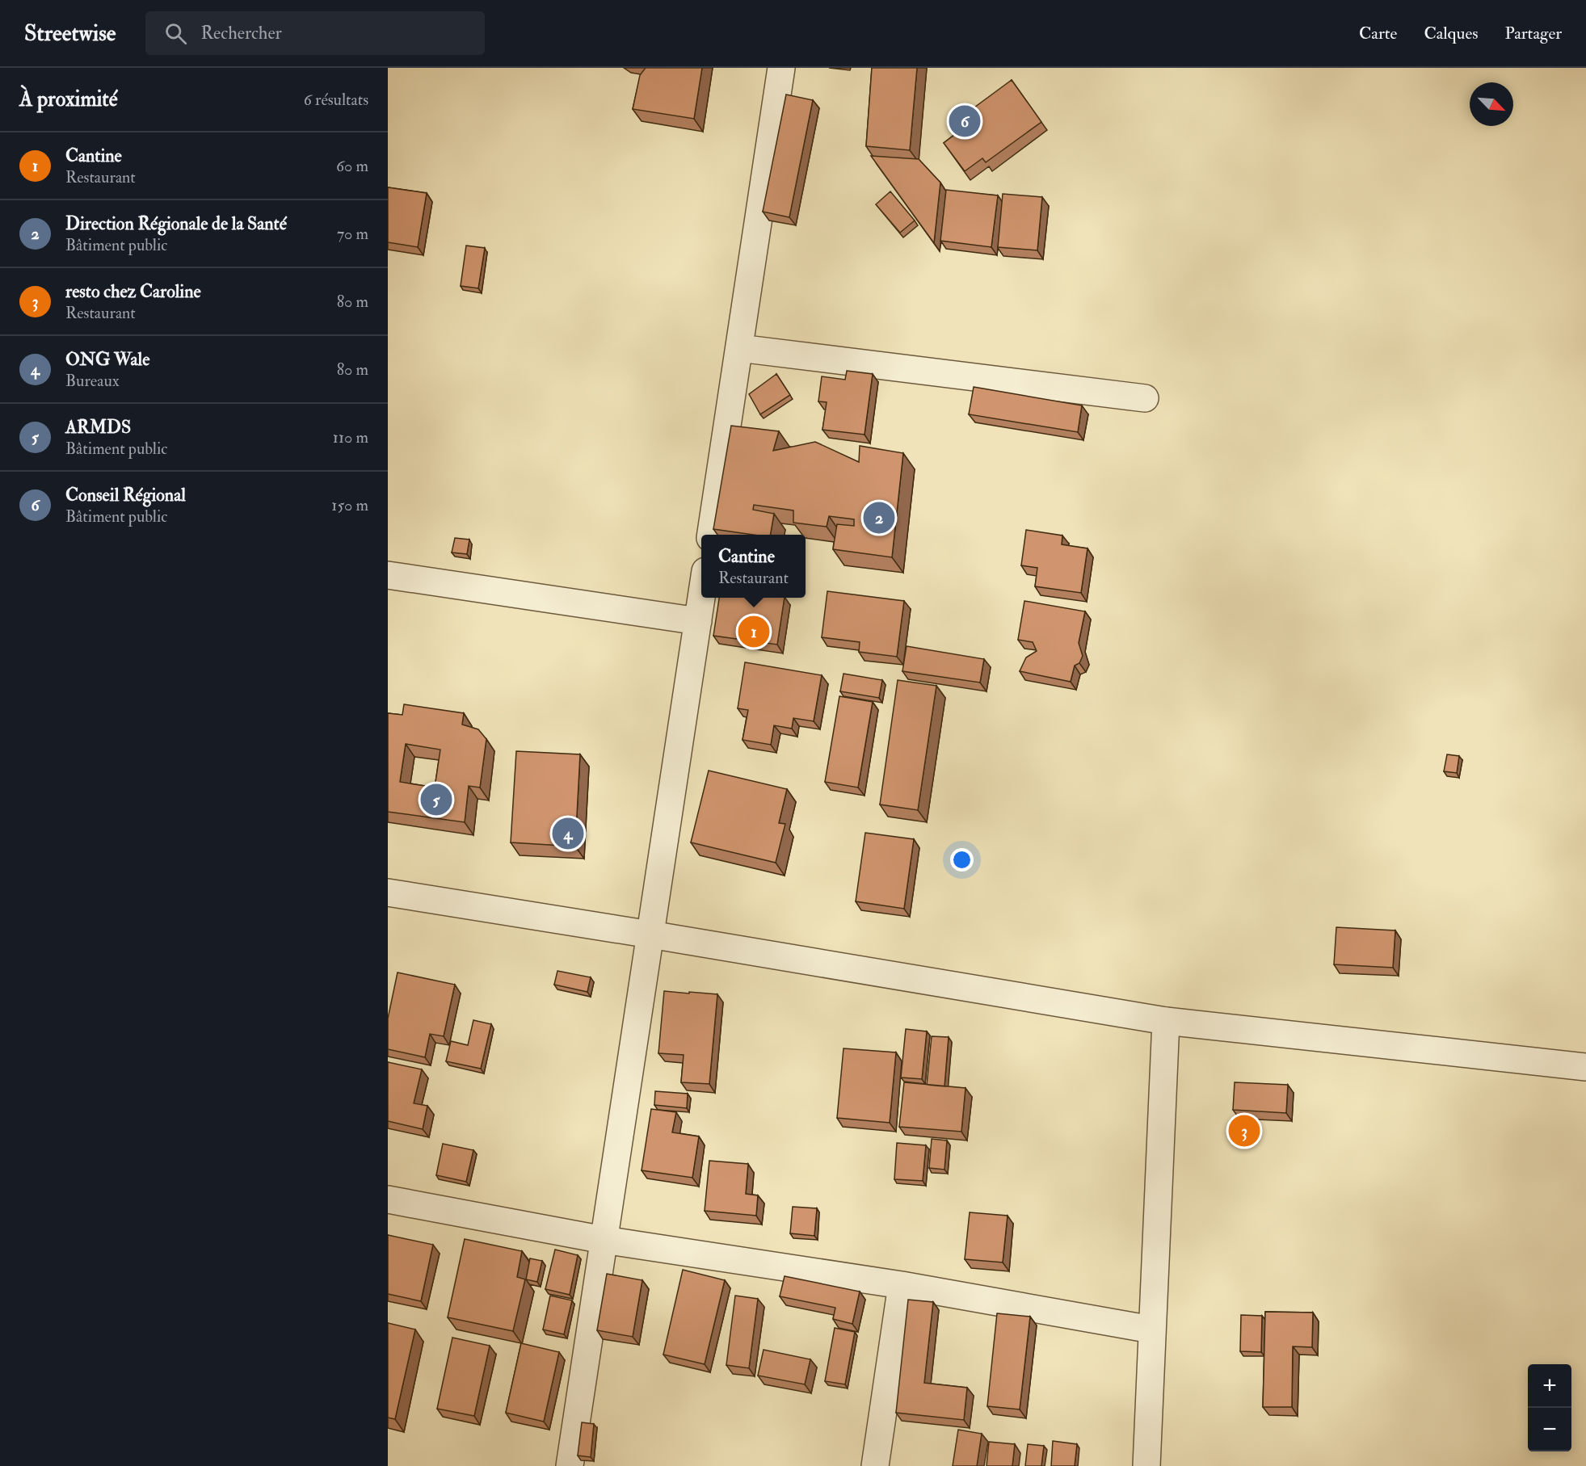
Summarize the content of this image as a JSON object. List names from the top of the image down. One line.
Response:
{"north":"bottom right","page":{"header":"Streetwise","search":"Rechercher","nav":["Carte","Calques","Partager"],"heading":["À proximité","6 résultats"],"pins":["6","2","1","5","4","3"],"list":[{"mark":"1","name":"Cantine","note":"Restaurant","value":"60 m"},{"mark":"2","name":"Direction Régionale de la Santé","note":"Bâtiment public","value":"70 m"},{"mark":"3","name":"resto chez Caroline","note":"Restaurant","value":"80 m"},{"mark":"4","name":"ONG Wale","note":"Bureaux","value":"80 m"},{"mark":"5","name":"ARMDS","note":"Bâtiment public","value":"110 m"},{"mark":"6","name":"Conseil Régional","note":"Bâtiment public","value":"150 m"}],"popup":["Cantine","Restaurant"],"map_buttons":["+","−"]}}
